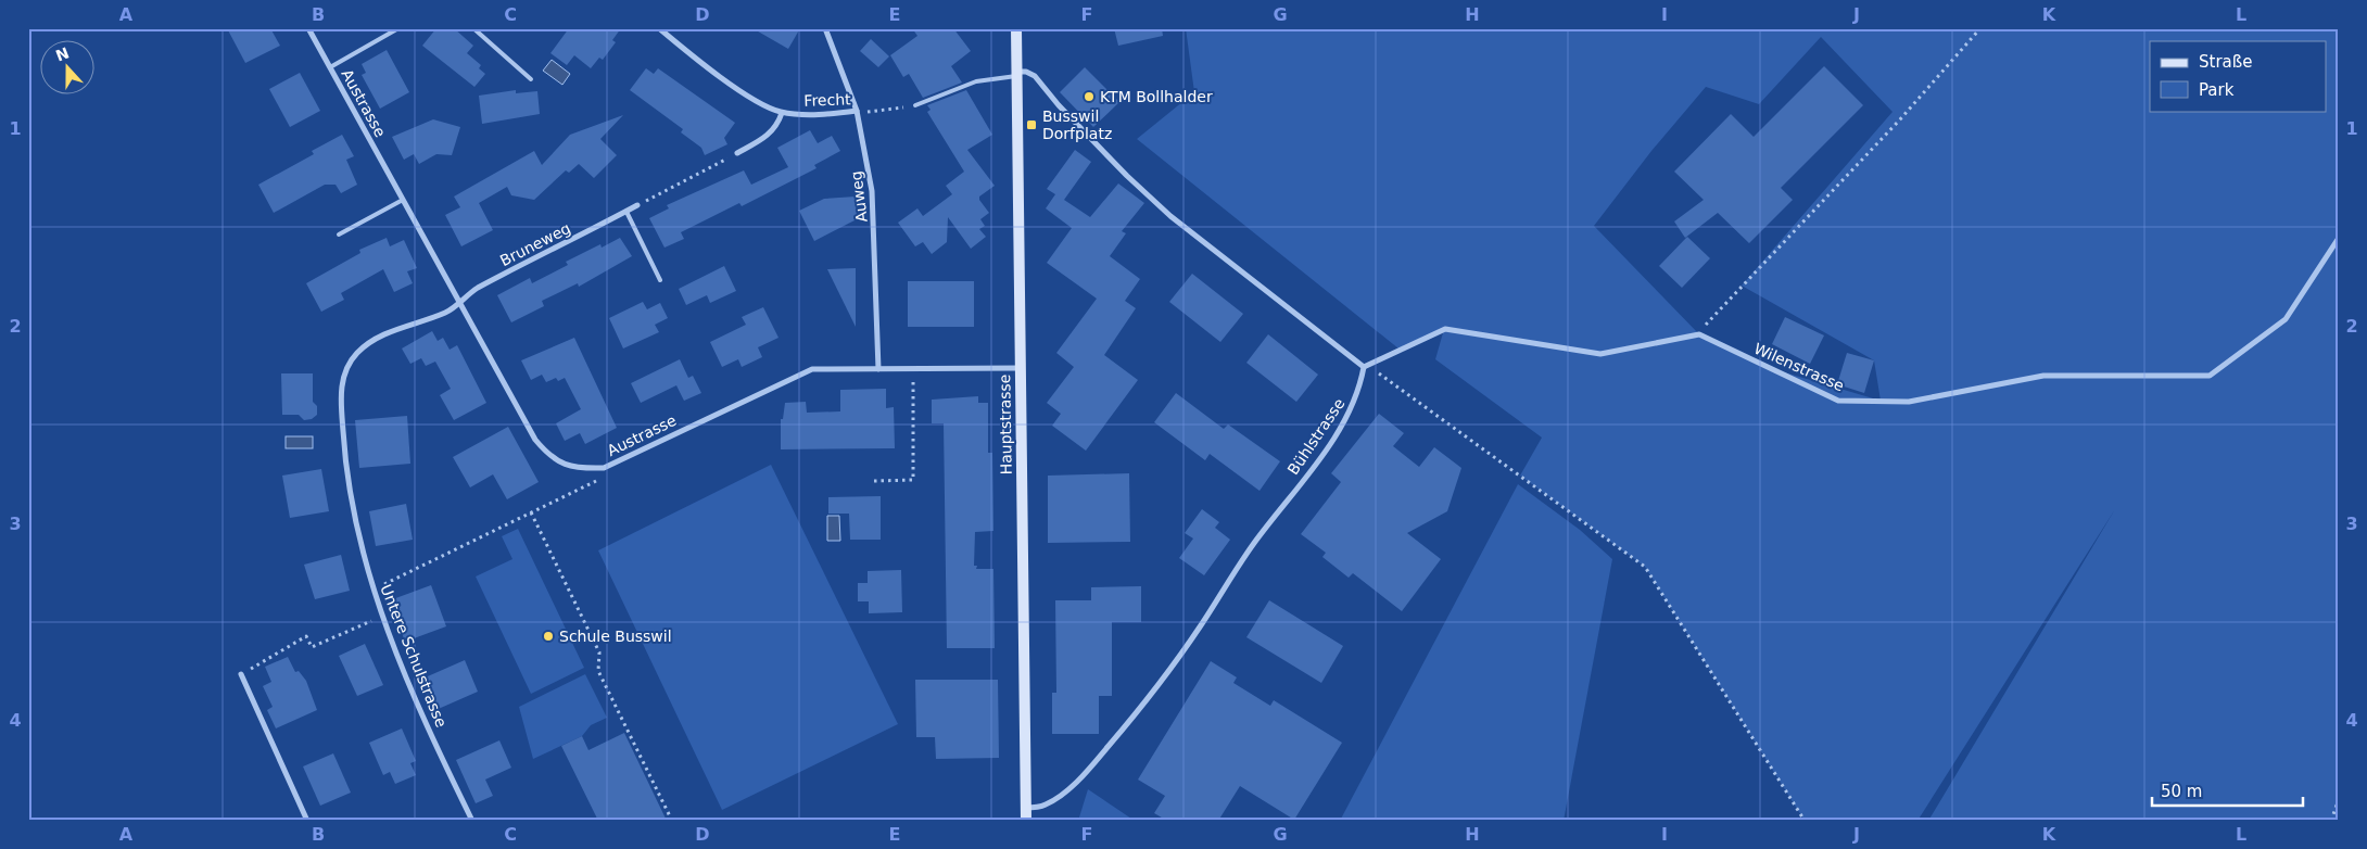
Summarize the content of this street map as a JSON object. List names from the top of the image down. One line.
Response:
{"streets":{"street":["Frecht","Austrasse","Auweg","Bruneweg","Wilenstrasse","Hauptstrasse","Bühlstrasse","Untere Schulstrasse"]},"crossings":[["Frecht","Auweg"],["Austrasse","Auweg"],["Austrasse","Bruneweg"],["Austrasse","Hauptstrasse"],["Austrasse","Untere Schulstrasse"],["Bruneweg","Untere Schulstrasse"],["Hauptstrasse","Bühlstrasse"]],"places":{"other":["KTM Bollhalder","Schule Busswil"],"transit":["Busswil Dorfplatz"]},"legend":["Straße","Park"],"scale_bar":"50 m","north":"top","grid":{"columns":["A","B","C","D","E","F","G","H","I","J","K","L"],"rows":["1","2","3","4"]}}
